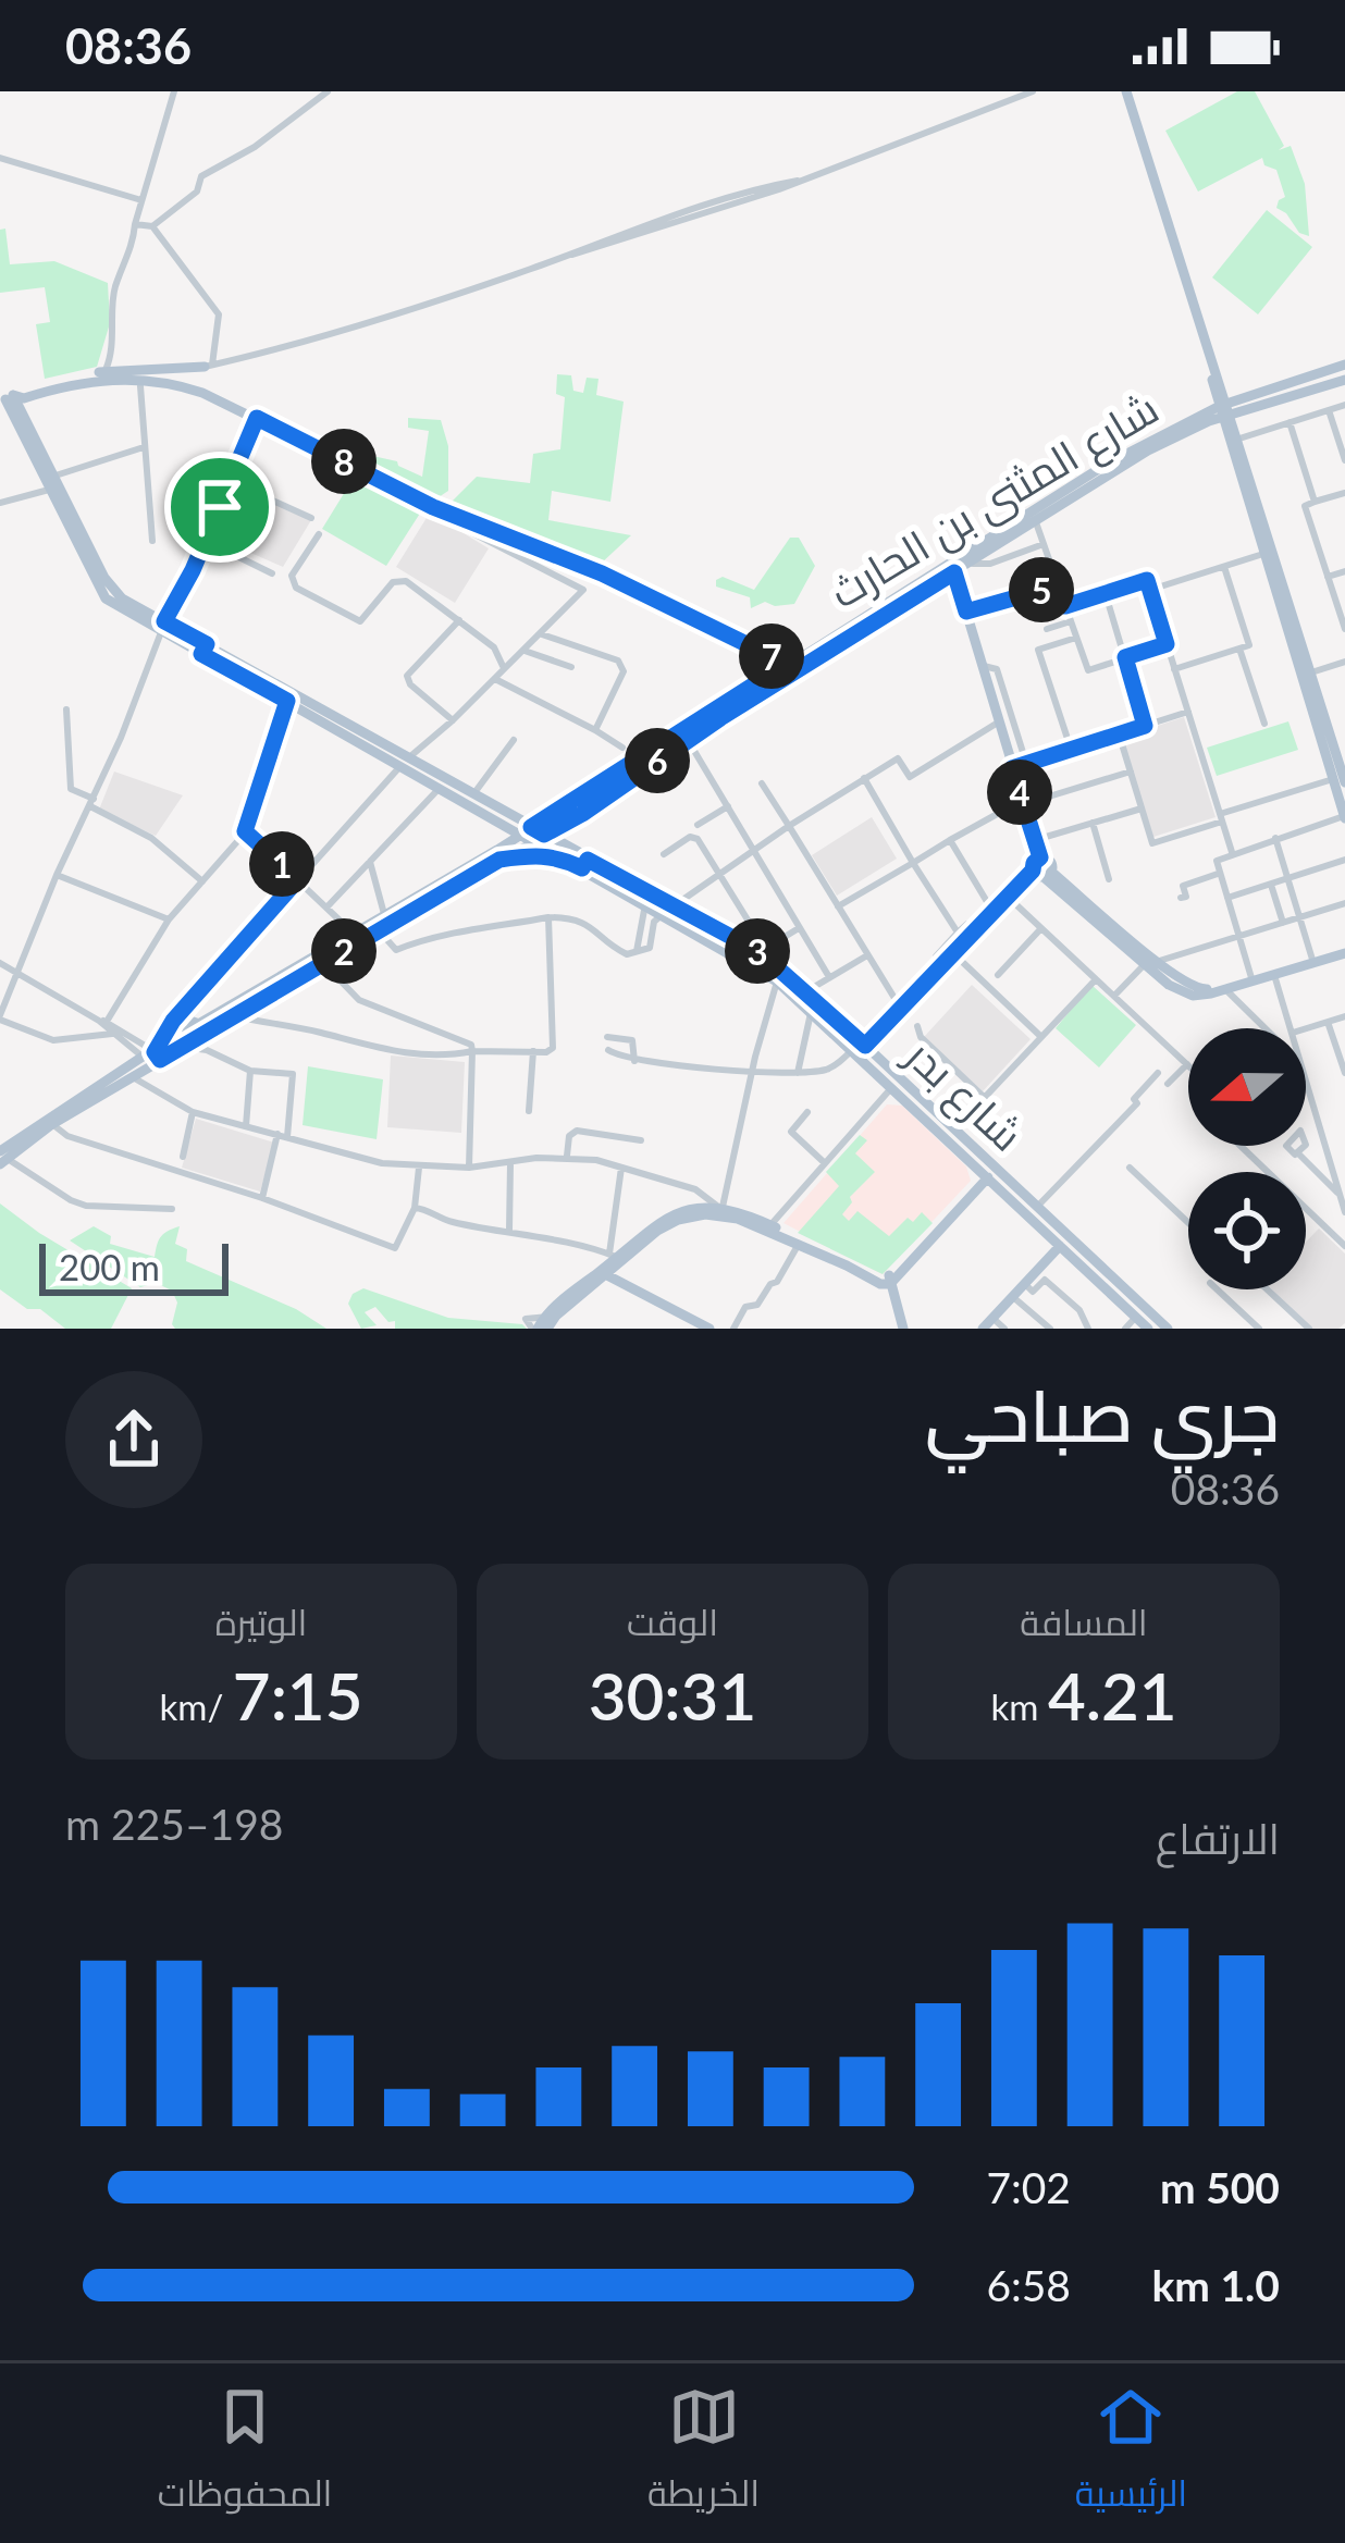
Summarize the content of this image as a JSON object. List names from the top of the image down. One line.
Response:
{"streets":{"main road":["شارع المثنى بن الحارث","شارع بدر"]},"crossings":[["شارع المثنى بن الحارث","شارع بدر"]],"scale_bar":"200 m","north":"left","page":{"status":"08:36","pins":["8","5","7","6","4","1","2","3"],"scale":"200 m","heading":["جري صباحي","08:36"],"stats":[["المسافة","4.21 km"],["الوقت","30:31"],["الوتيرة","7:15 /km"]],"chart":["الارتفاع","198–225 m"],"list":[{"name":"500 m","note":"7:02"},{"name":"1.0 km","note":"6:58"}],"tabs":["الرئيسية","الخريطة","المحفوظات"]}}
